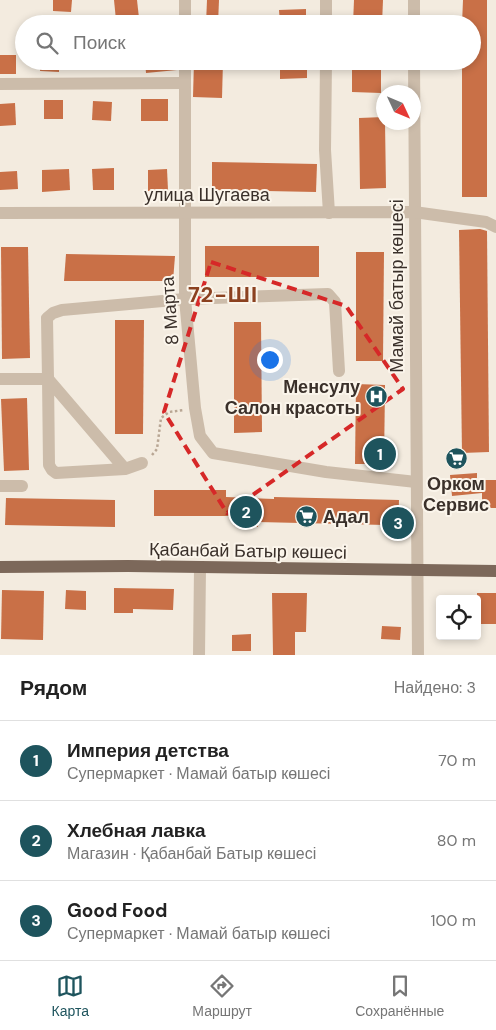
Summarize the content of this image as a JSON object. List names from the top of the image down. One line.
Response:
{"streets":{"main road":["Қабанбай Батыр көшесі"],"street":["улица Шугаева","Мамай батыр көшесі","8 Марта"]},"crossings":[["улица Шугаева","Мамай батыр көшесі"],["улица Шугаева","8 Марта"],["Мамай батыр көшесі","8 Марта"],["Мамай батыр көшесі","Қабанбай Батыр көшесі"]],"districts":["72-ШІ"],"places":{"hospital":["Менсулу Салон красоты"],"supermarket":["Орком Сервис","Адал"]},"north":"bottom right","page":{"search":"Поиск","pins":["1","2","3"],"heading":["Рядом","Найдено: 3"],"list":[{"mark":"1","name":"Империя детства","note":"Супермаркет · Мамай батыр көшесі","value":"70 m"},{"mark":"2","name":"Хлебная лавка","note":"Магазин · Қабанбай Батыр көшесі","value":"80 m"},{"mark":"3","name":"Good Food","note":"Супермаркет · Мамай батыр көшесі","value":"100 m"}],"nav":["Карта","Маршрут","Сохранённые"]}}
